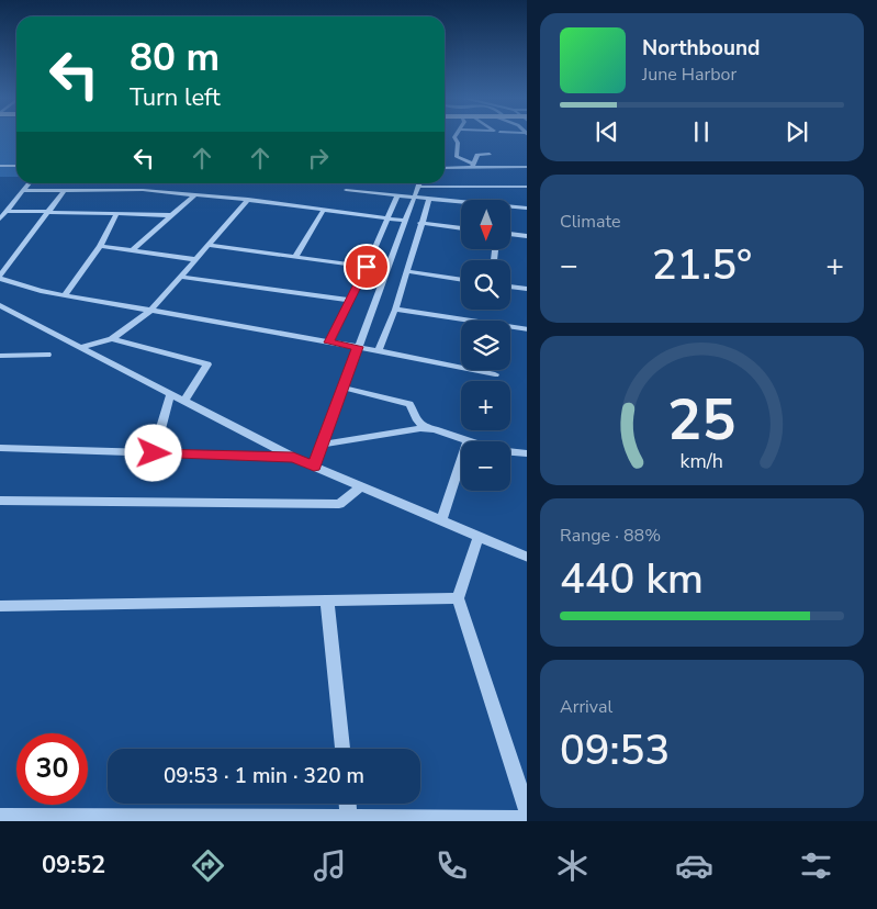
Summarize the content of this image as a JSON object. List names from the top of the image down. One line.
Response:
{"north":"bottom","page":{"turn":["80 m","Turn left"],"song":["Northbound","June Harbor"],"tile":["Climate",["Range · 88%","440 km"],["Arrival","09:53"]],"map_buttons":["+","−"],"heat":["−","21.5°","+"],"limit":"30","trip":"09:53 · 1 min · 320 m","tabs":"09:52","gauge":["25","km/h"]}}
